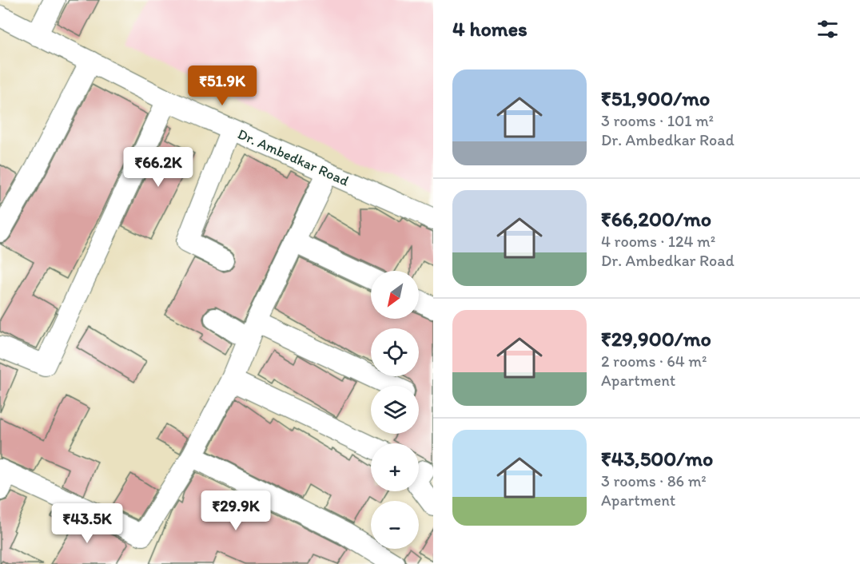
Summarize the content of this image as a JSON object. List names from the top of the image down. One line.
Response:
{"streets":{"street":["Dr. Ambedkar Road"]},"north":"bottom left","page":{"heading":"4 homes","list":[{"name":"₹51,900/mo","note":"3 rooms · 101 m² · Dr. Ambedkar Road"},{"name":"₹66,200/mo","note":"4 rooms · 124 m² · Dr. Ambedkar Road"},{"name":"₹29,900/mo","note":"2 rooms · 64 m² · Apartment"},{"name":"₹43,500/mo","note":"3 rooms · 86 m² · Apartment"}],"price":["₹51.9K","₹66.2K","₹29.9K","₹43.5K"],"map_buttons":["+","−"]}}
